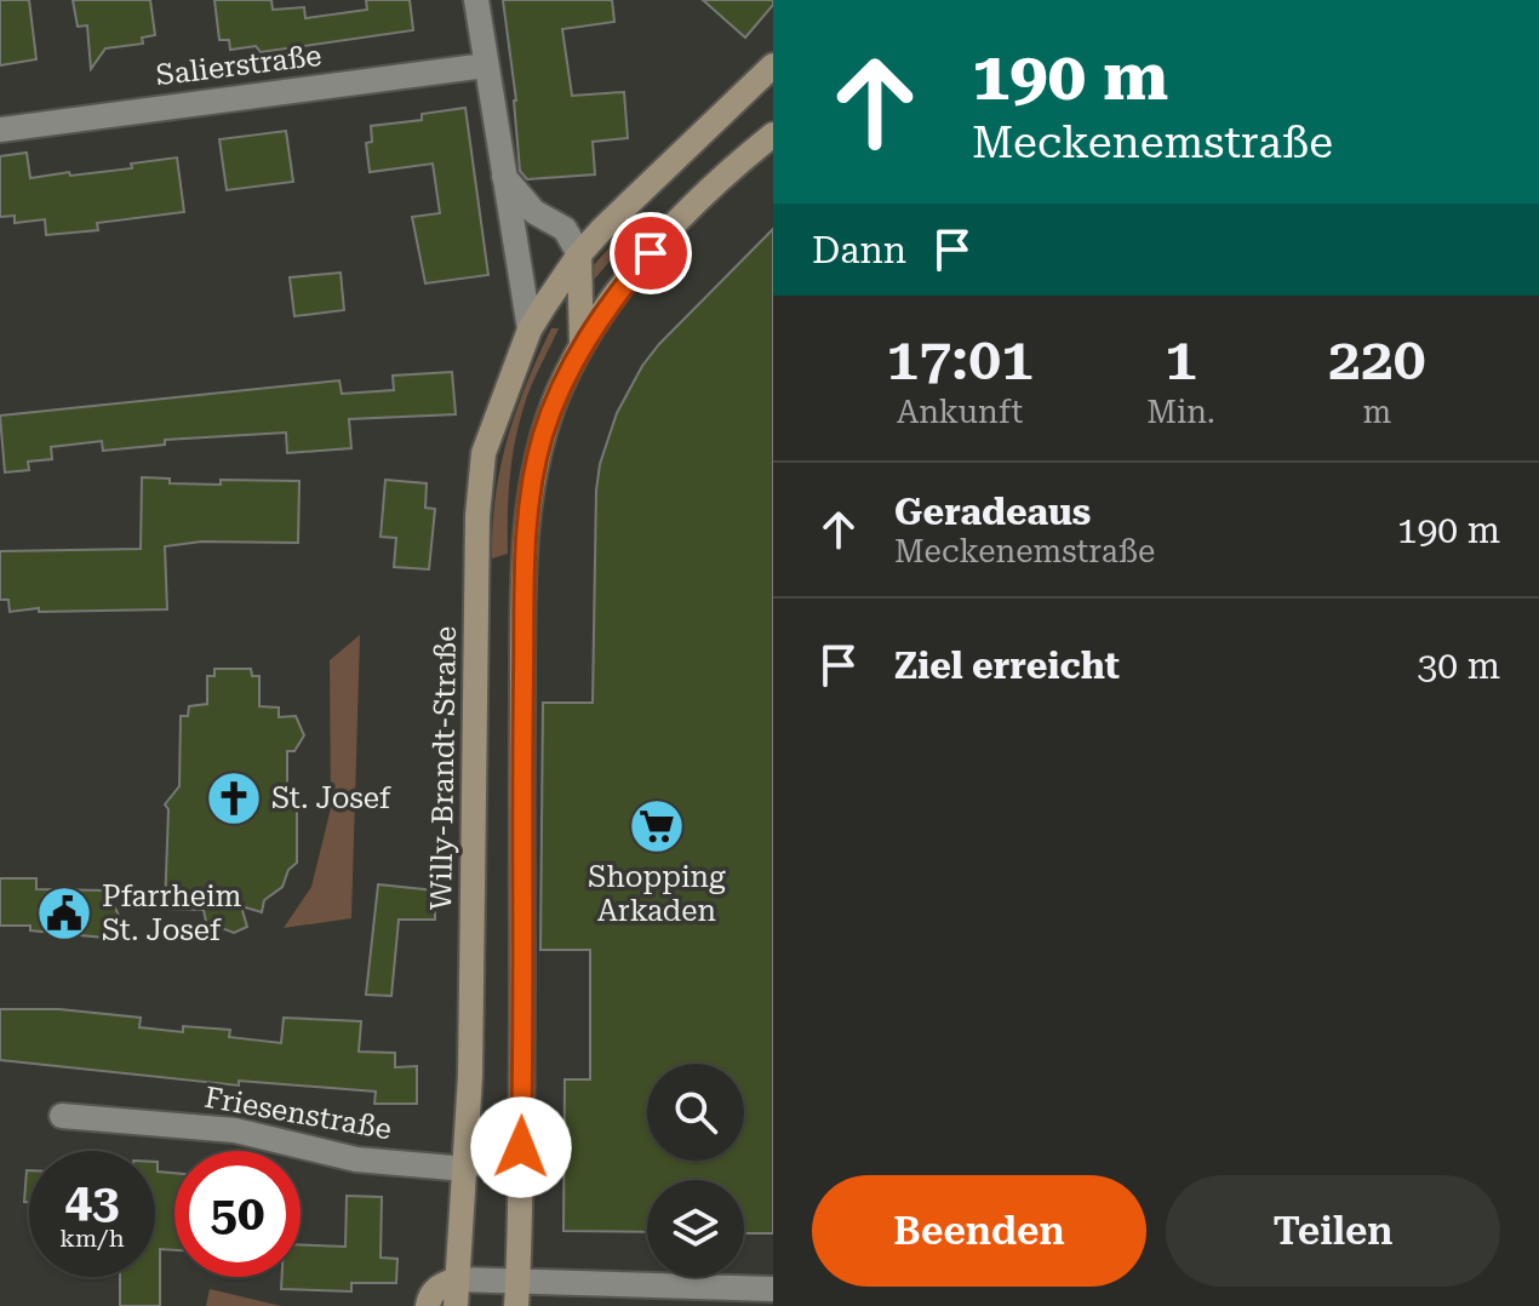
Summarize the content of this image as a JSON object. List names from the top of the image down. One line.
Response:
{"streets":{"main road":["Willy-Brandt-Straße"],"street":["Salierstraße","Friesenstraße"]},"crossings":[["Willy-Brandt-Straße","Friesenstraße"]],"places":{"church":["St. Josef"],"supermarket":["Shopping Arkaden"],"public building":["Pfarrheim St. Josef"]},"page":{"turn":["190 m","Meckenemstraße"],"then":"Dann","eta":["17:01","Ankunft","1","Min.","220","m"],"list":[{"name":"Geradeaus","note":"Meckenemstraße","value":"190 m"},{"name":"Ziel erreicht","value":"30 m"}],"speed":"43 km/h","limit":"50","buttons":["Beenden","Teilen"]}}
